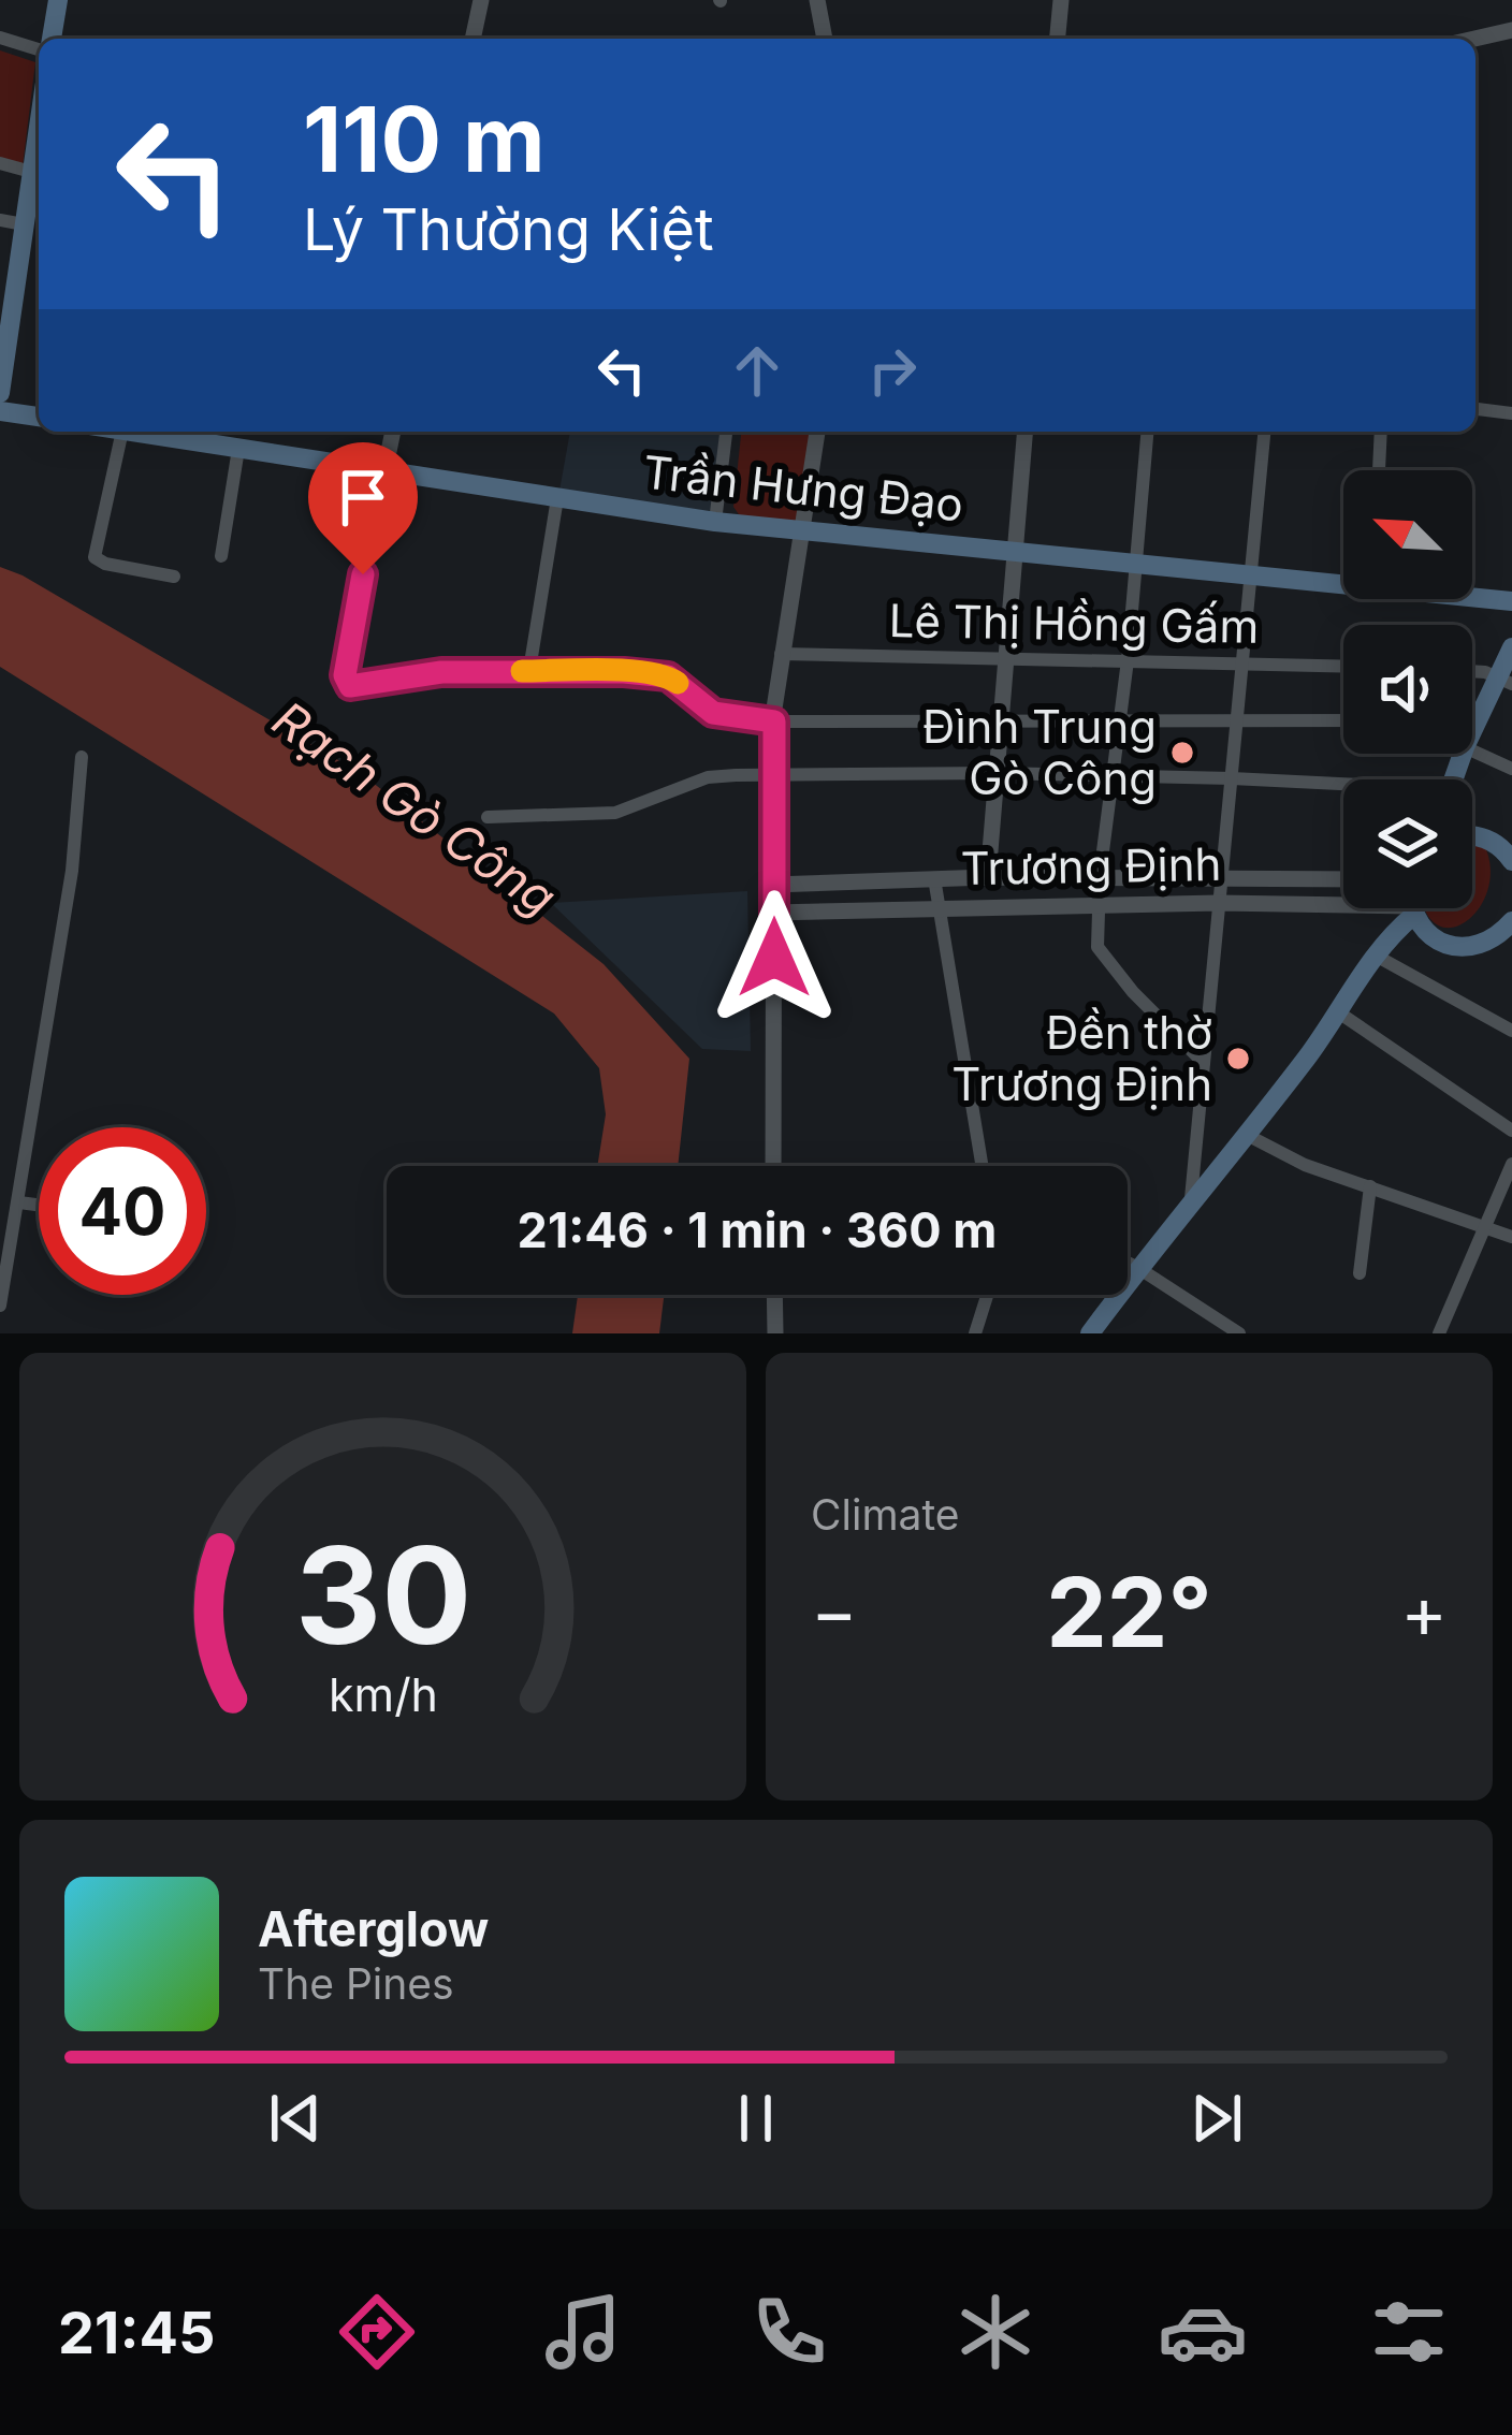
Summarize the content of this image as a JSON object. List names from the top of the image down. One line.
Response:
{"streets":{"main road":["Trần Hưng Đạo"],"street":["Lê Thị Hồng Gấm","Trương Định"]},"water":["Rạch Gò Công"],"places":["Đình Trung Gò Công","Đền thờ Trương Định"],"north":"top left","page":{"turn":["110 m","Lý Thường Kiệt"],"limit":"40","trip":"21:46 · 1 min · 360 m","tile":"Climate","heat":["−","22°","+"],"song":["Afterglow","The Pines"],"tabs":"21:45","gauge":["30","km/h"]}}
